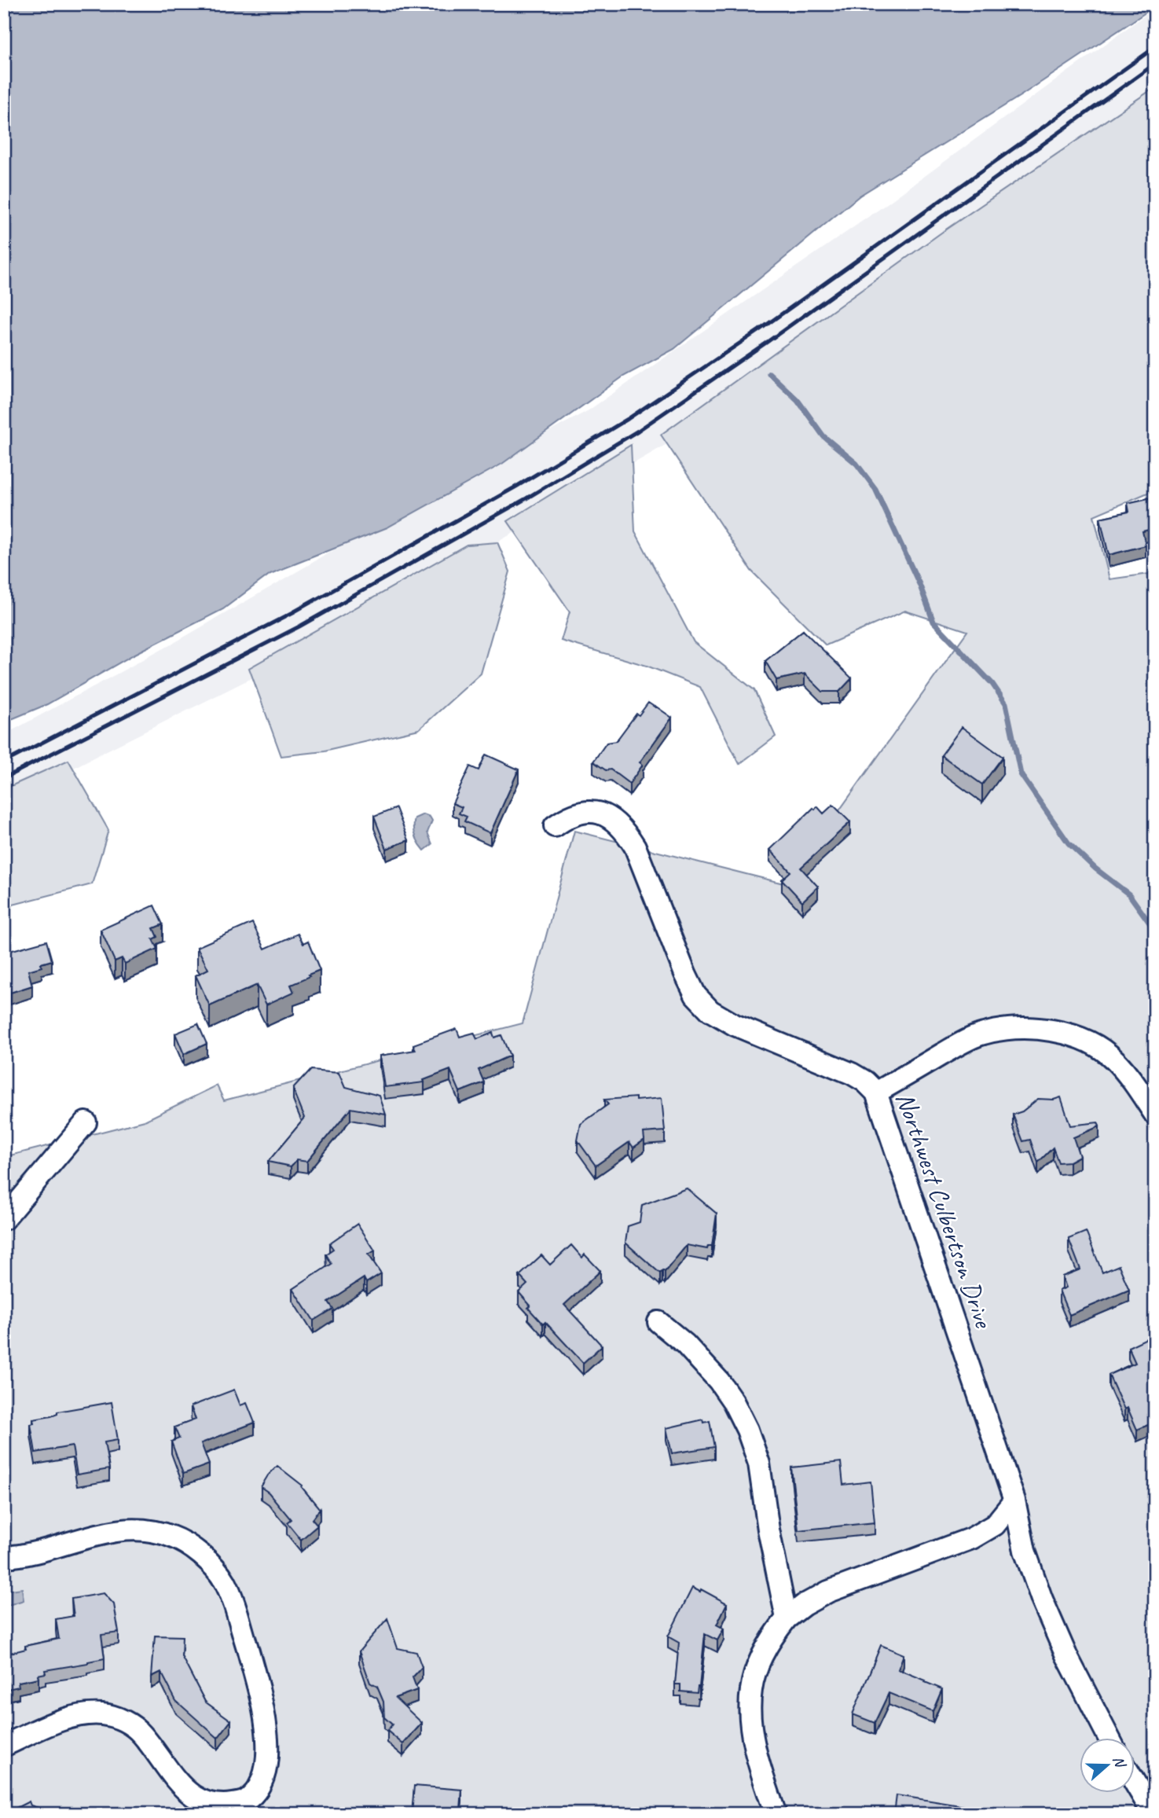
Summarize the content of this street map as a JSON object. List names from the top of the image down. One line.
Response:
{"streets":{"street":["Northwest Culbertson Drive"]},"north":"right"}
